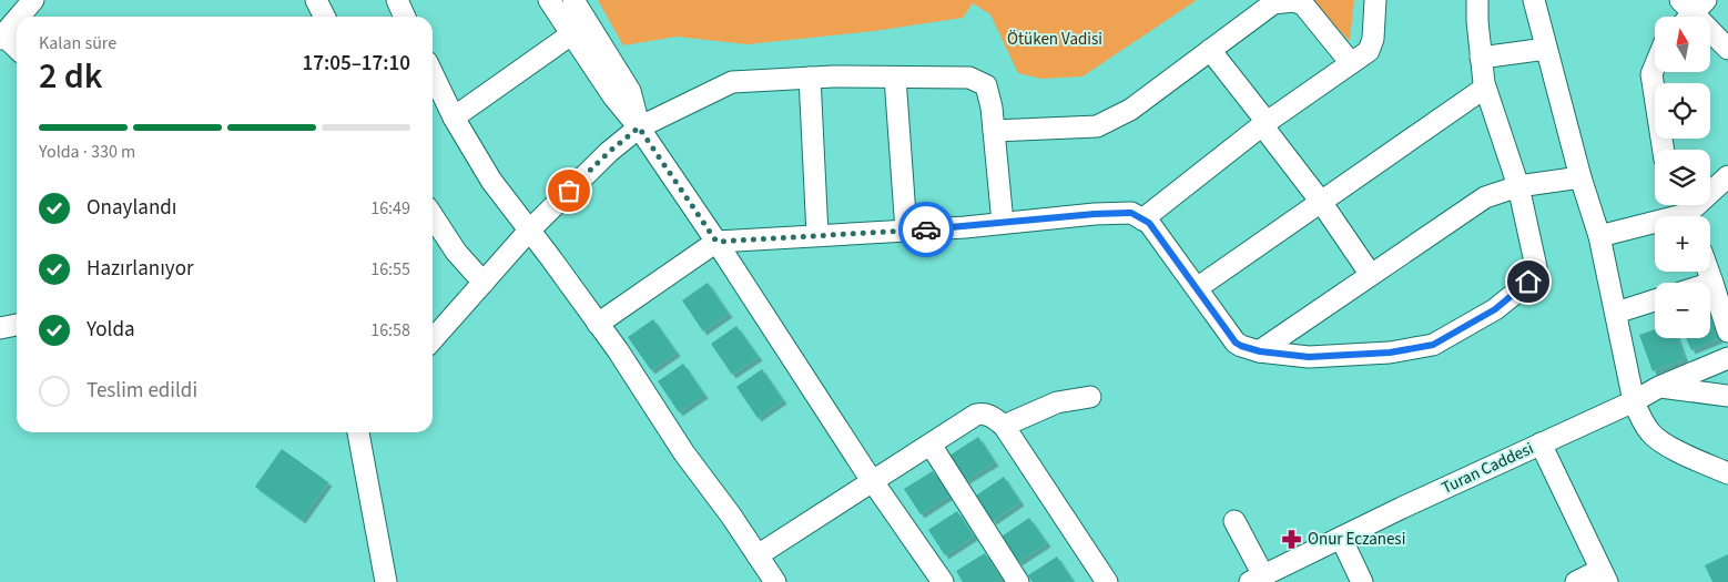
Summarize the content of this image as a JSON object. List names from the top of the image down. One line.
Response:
{"streets":{"street":["Turan Caddesi"]},"parks":["Ötüken Vadisi"],"places":{"pharmacy":["Onur Eczanesi"]},"north":"top","page":{"map_buttons":["+","−"],"heading":["2 dk","Kalan süre","17:05–17:10"],"bar":"Yolda · 330 m","list":[["Onaylandı","16:49"],["Hazırlanıyor","16:55"],["Yolda","16:58"],"Teslim edildi"]}}
